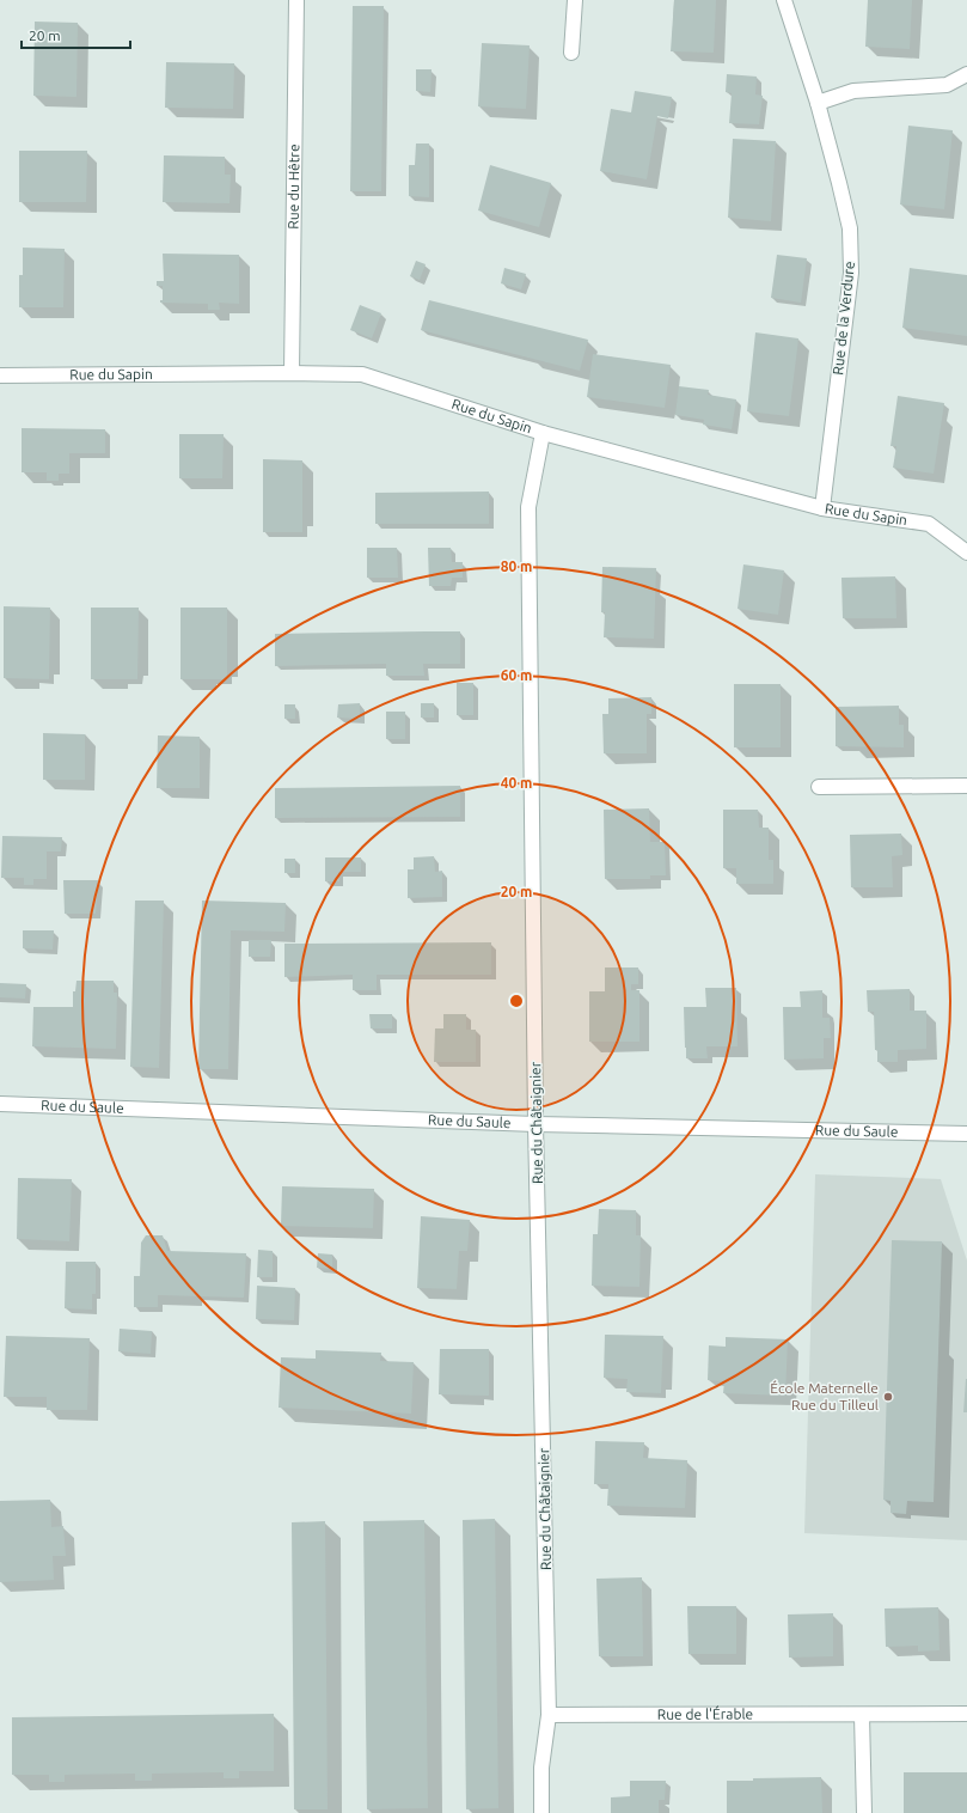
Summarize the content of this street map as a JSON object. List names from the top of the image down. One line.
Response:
{"streets":{"street":["Rue du Hêtre","Rue de la Verdure","Rue du Sapin","Rue du Saule","Rue du Châtaignier","Rue de l'Érable"]},"crossings":[["Rue du Hêtre","Rue du Sapin"],["Rue de la Verdure","Rue du Sapin"],["Rue du Sapin","Rue du Châtaignier"],["Rue du Saule","Rue du Châtaignier"],["Rue du Châtaignier","Rue de l'Érable"]],"places":["École Maternelle Rue du Tilleul"],"scale_bar":"20 m","rings":["80 m","60 m","40 m","20 m"]}
